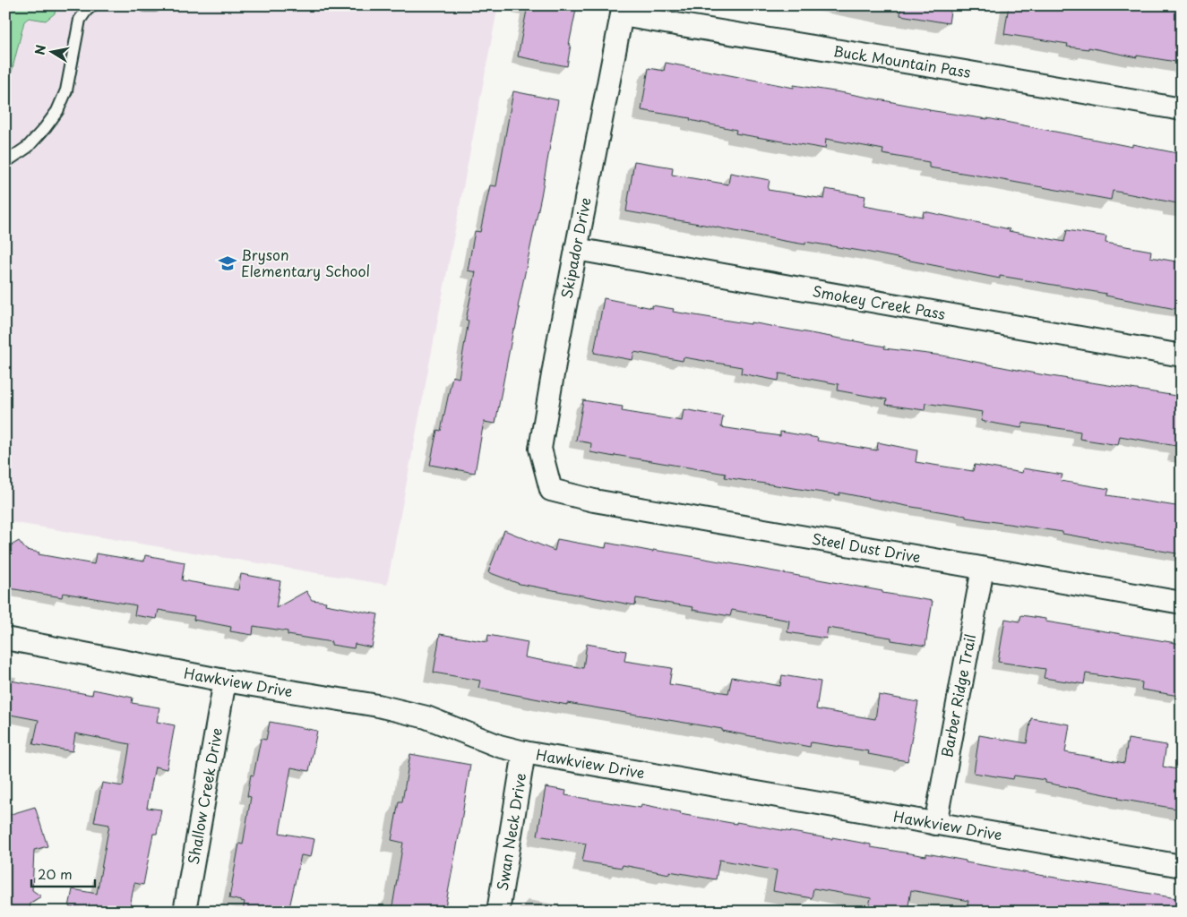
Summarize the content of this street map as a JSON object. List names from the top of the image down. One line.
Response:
{"streets":{"street":["Buck Mountain Pass","Skipador Drive","Smokey Creek Pass","Steel Dust Drive","Hawkview Drive","Barber Ridge Trail","Shallow Creek Drive","Swan Neck Drive"]},"crossings":[["Buck Mountain Pass","Skipador Drive"],["Skipador Drive","Smokey Creek Pass"],["Skipador Drive","Steel Dust Drive"],["Steel Dust Drive","Barber Ridge Trail"],["Hawkview Drive","Barber Ridge Trail"],["Hawkview Drive","Shallow Creek Drive"],["Hawkview Drive","Swan Neck Drive"]],"places":{"school or university":["Bryson Elementary School"]},"scale_bar":"20 m","north":"left"}
